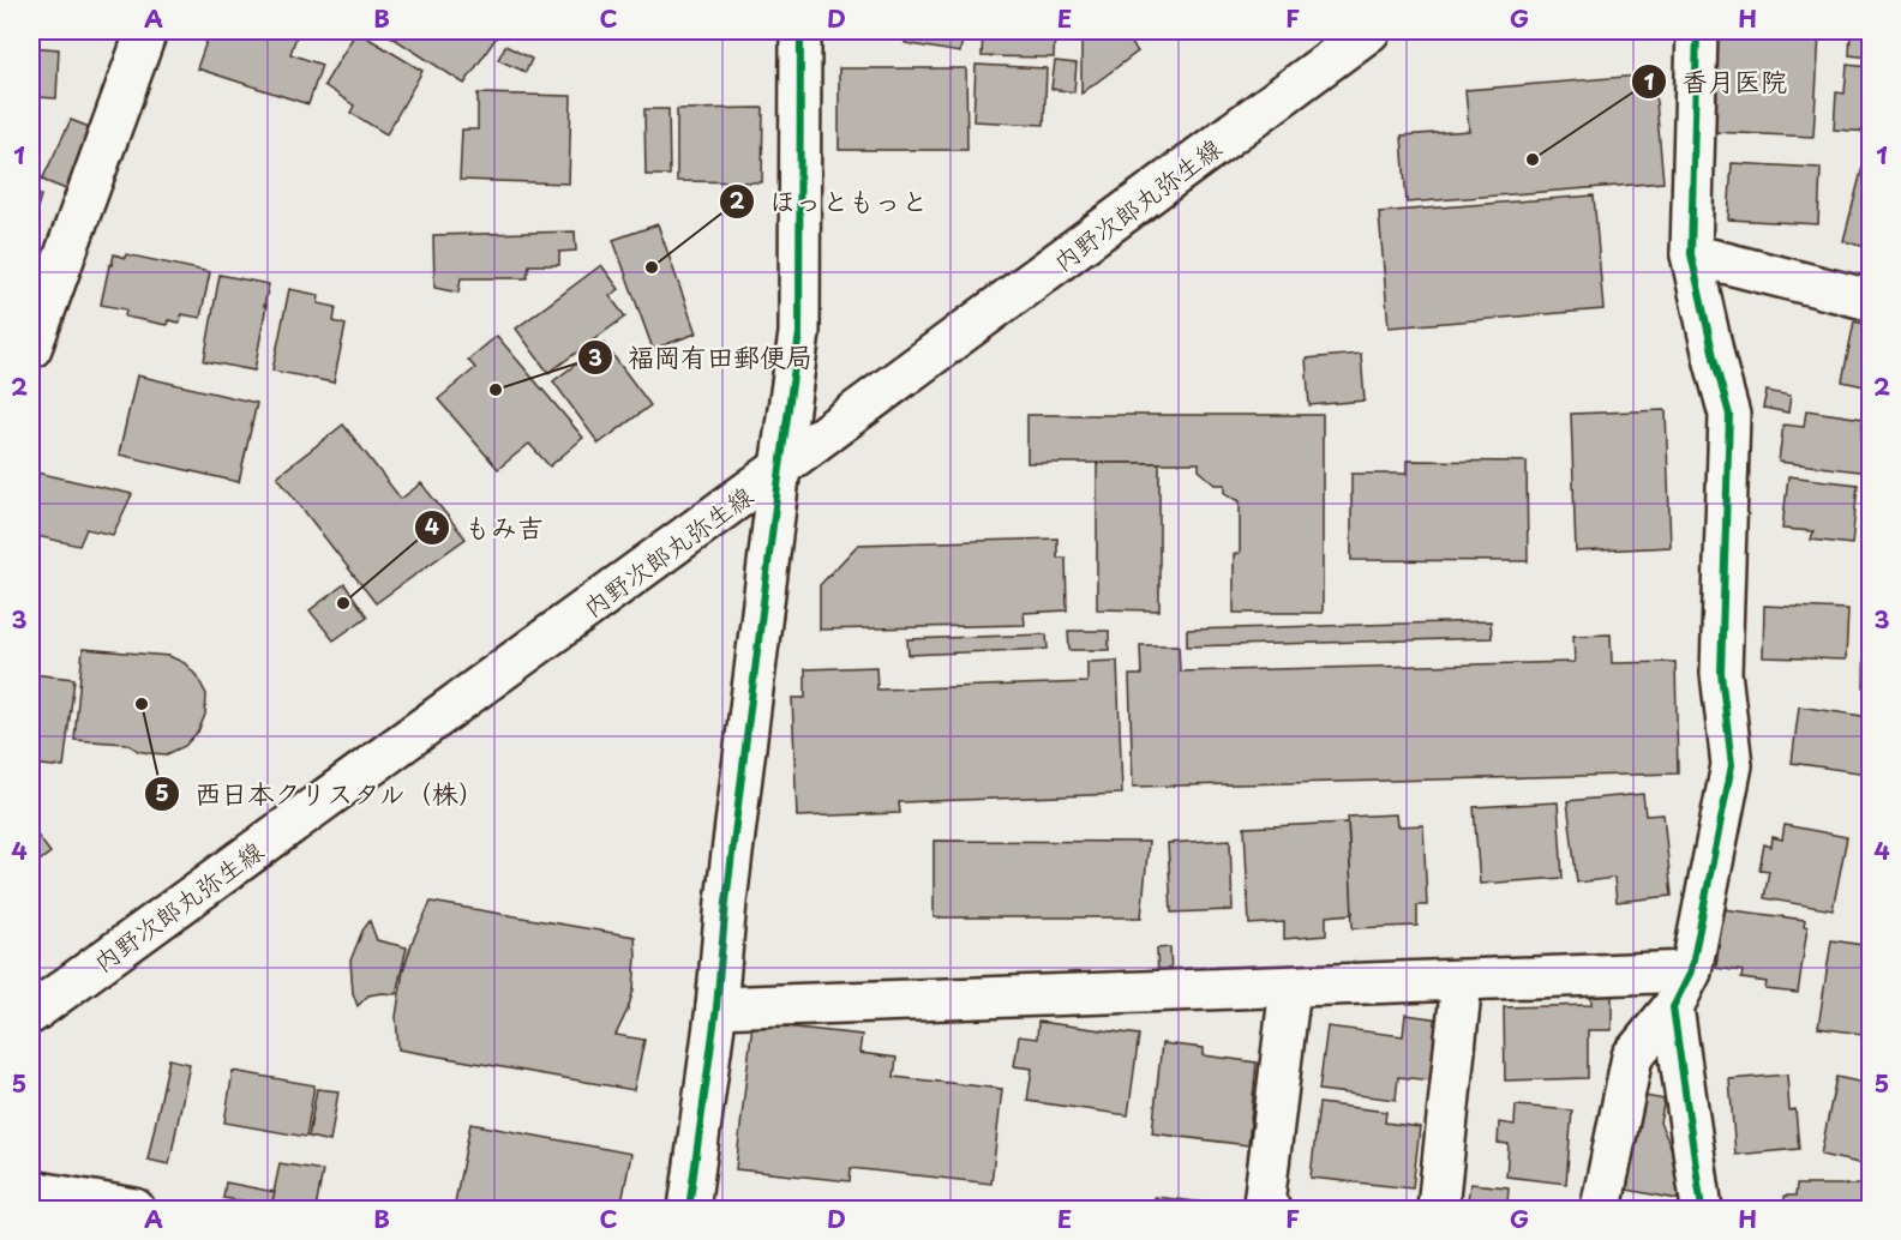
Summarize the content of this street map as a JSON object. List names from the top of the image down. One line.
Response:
{"streets":{"street":["内野次郎丸弥生線"]},"places":["香月医院","ほっともっと","福岡有田郵便局","もみ吉","西日本クリスタル（株）"],"grid":{"columns":["A","B","C","D","E","F","G","H"],"rows":["1","2","3","4","5"]}}
